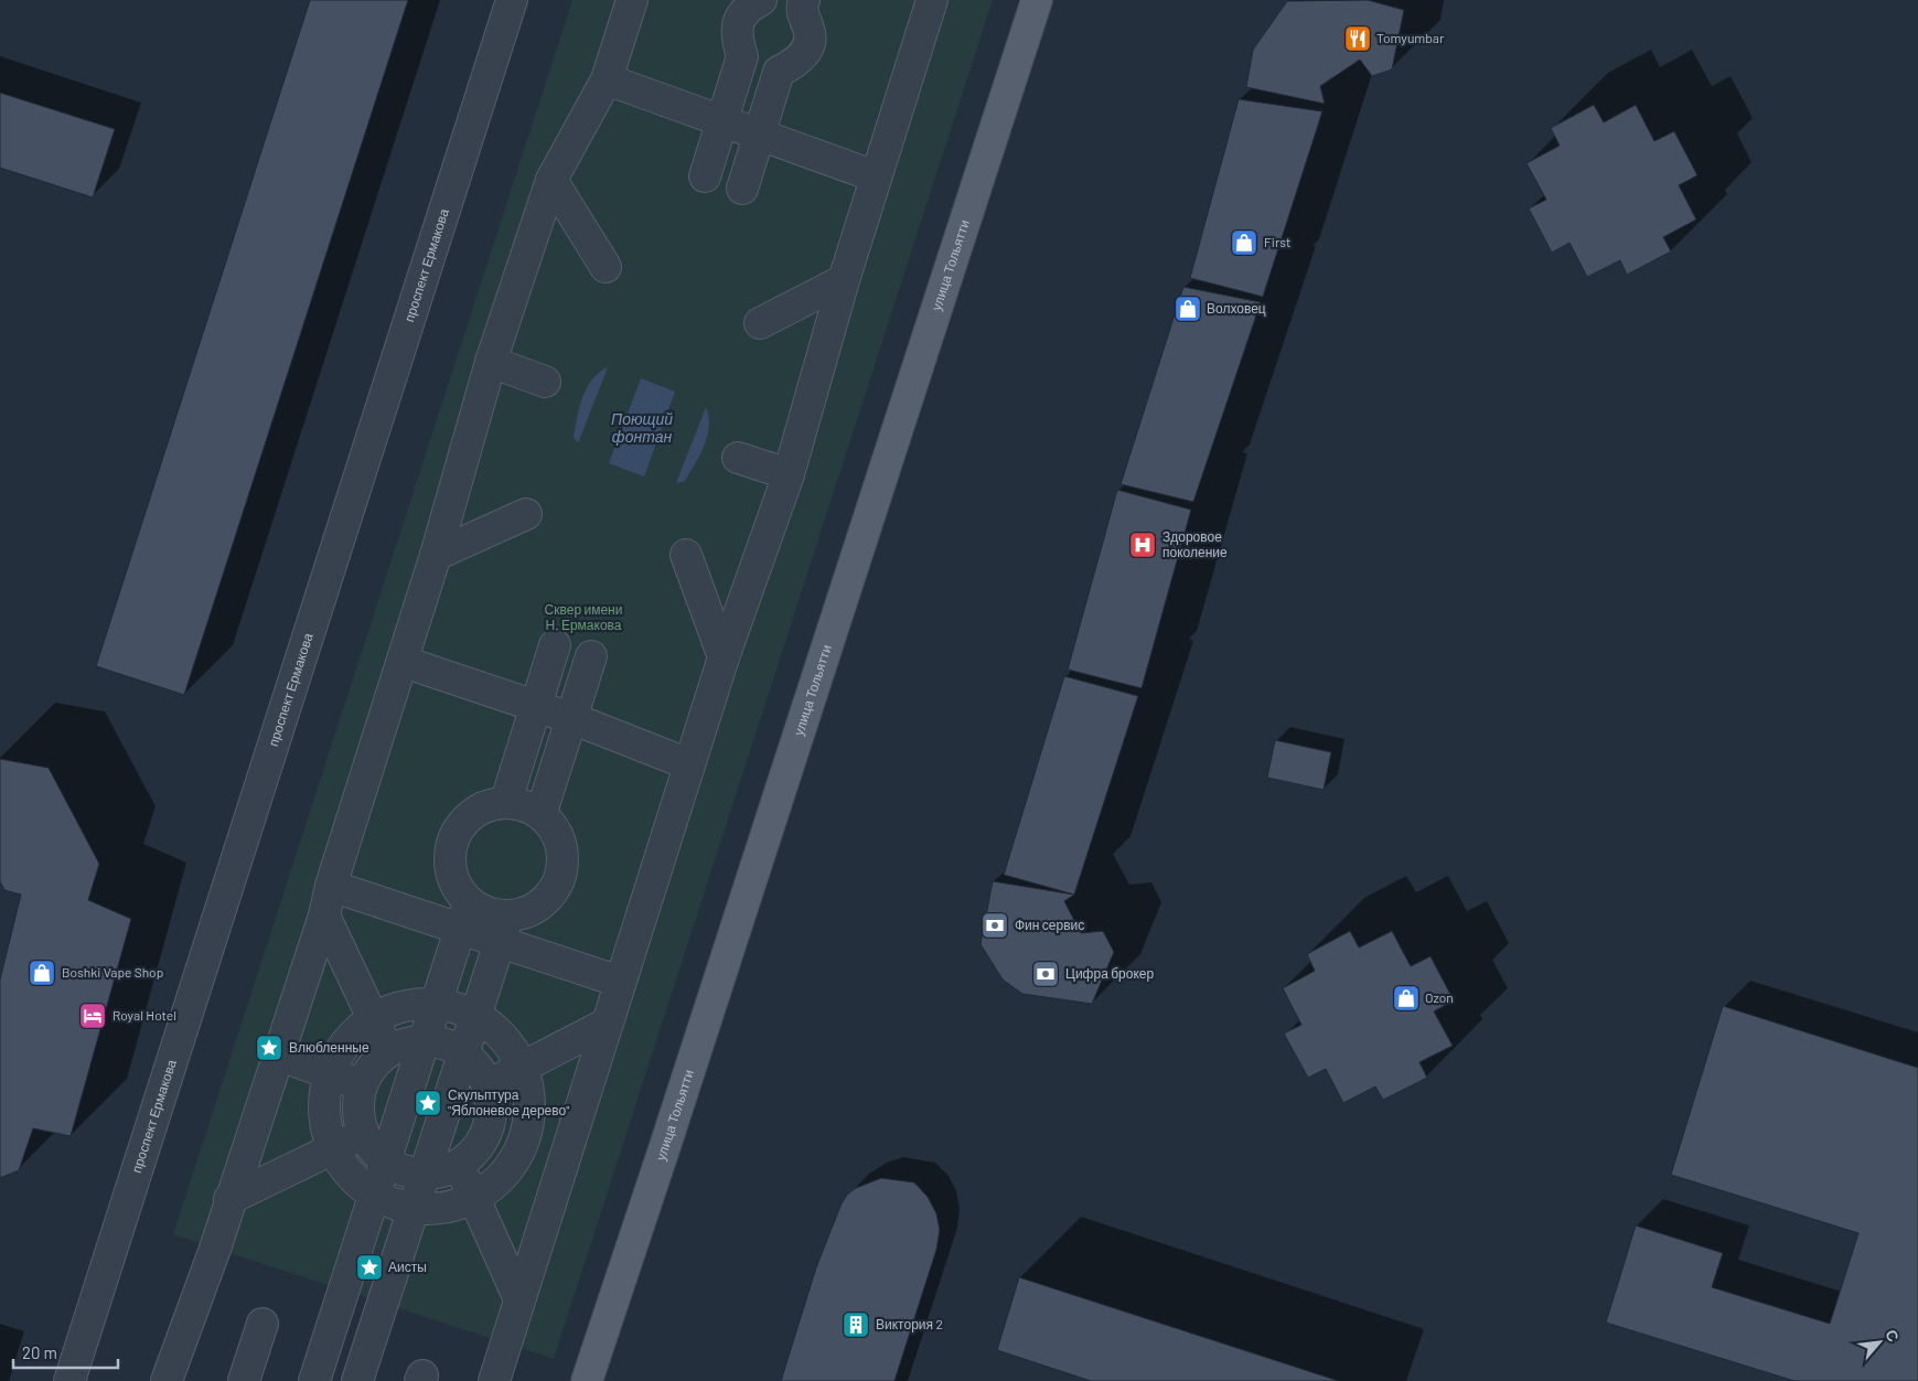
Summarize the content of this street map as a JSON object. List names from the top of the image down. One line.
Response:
{"streets":{"main road":["улица Тольятти"],"street":["проспект Ермакова"]},"water":["Поющий фонтан"],"parks":["Сквер имени Н. Ермакова"],"places":{"restaurant":["Tomyumbar"],"shop":["First","Волховец","Boshki Vape Shop","Ozon"],"hospital":["Здоровое поколение"],"bank":["Фин сервис","Цифра брокер"],"hotel":["Royal Hotel"],"place":["Влюбленные","Скульптура \"Яблоневое дерево\"","Аисты"],"building":["Виктория 2"]},"scale_bar":"20 m","north":"top right"}
